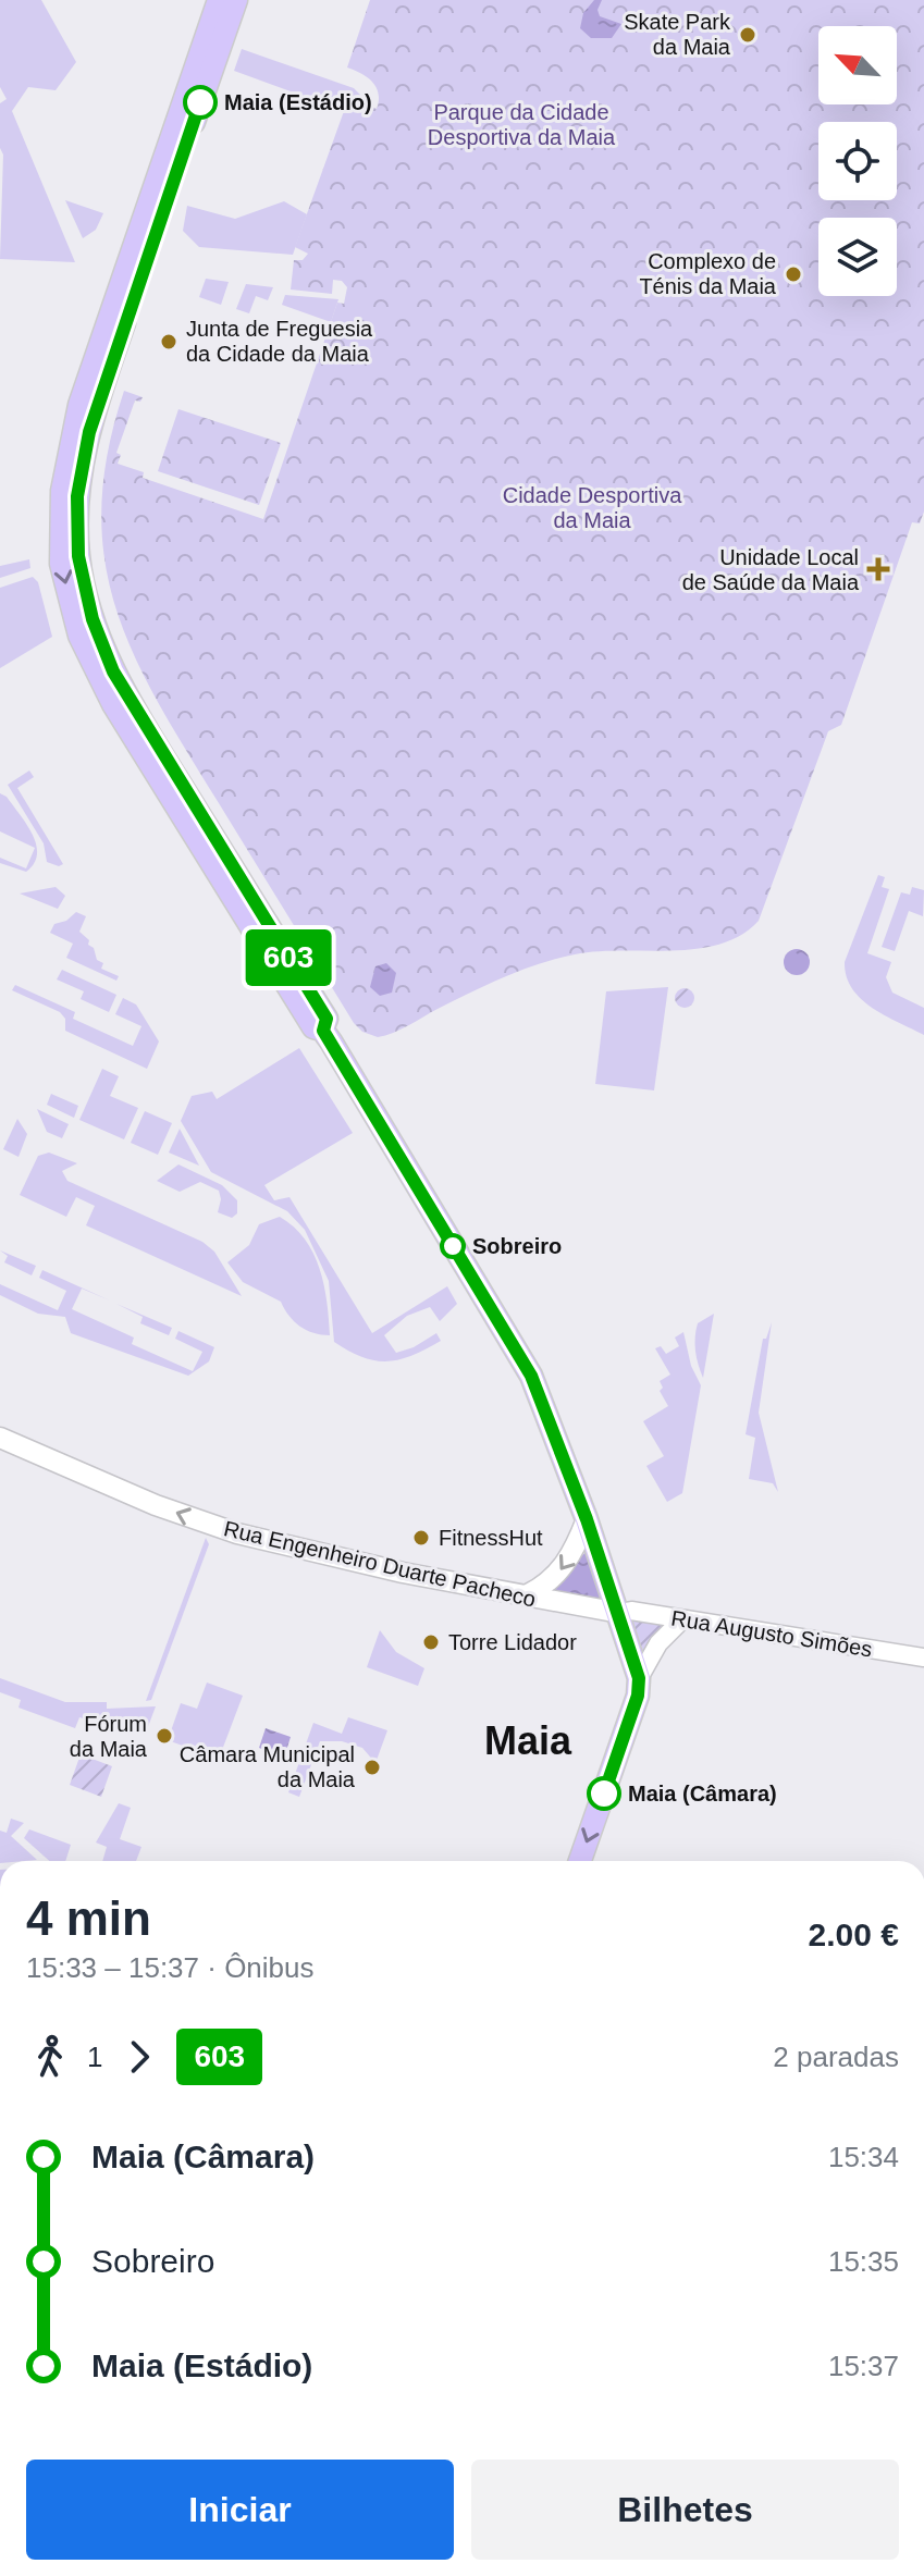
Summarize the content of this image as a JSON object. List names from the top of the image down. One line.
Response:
{"streets":{"main road":["Rua Engenheiro Duarte Pacheco"],"street":["Rua Augusto Simões"]},"crossings":[["Rua Engenheiro Duarte Pacheco","Rua Augusto Simões"]],"one_way":["Rua Engenheiro Duarte Pacheco"],"districts":["Maia"],"parks":["Parque da Cidade Desportiva da Maia","Cidade Desportiva da Maia"],"places":{"other":["Skate Park da Maia","Maia (Estádio)","Complexo de Ténis da Maia","Junta de Freguesia da Cidade da Maia","Sobreiro","FitnessHut","Torre Lidador","Fórum da Maia","Câmara Municipal da Maia","Maia (Câmara)"],"health":["Unidade Local de Saúde da Maia"]},"lines":["bus line 603"],"north":"top left","page":{"on_map":"603","heading":["4 min","15:33 – 15:37 · Ônibus","2.00 €"],"legs":["1","603","2 paradas"],"list":[{"name":"Maia (Câmara)","value":"15:34"},{"name":"Sobreiro","value":"15:35"},{"name":"Maia (Estádio)","value":"15:37"}],"buttons":["Iniciar","Bilhetes"]}}
